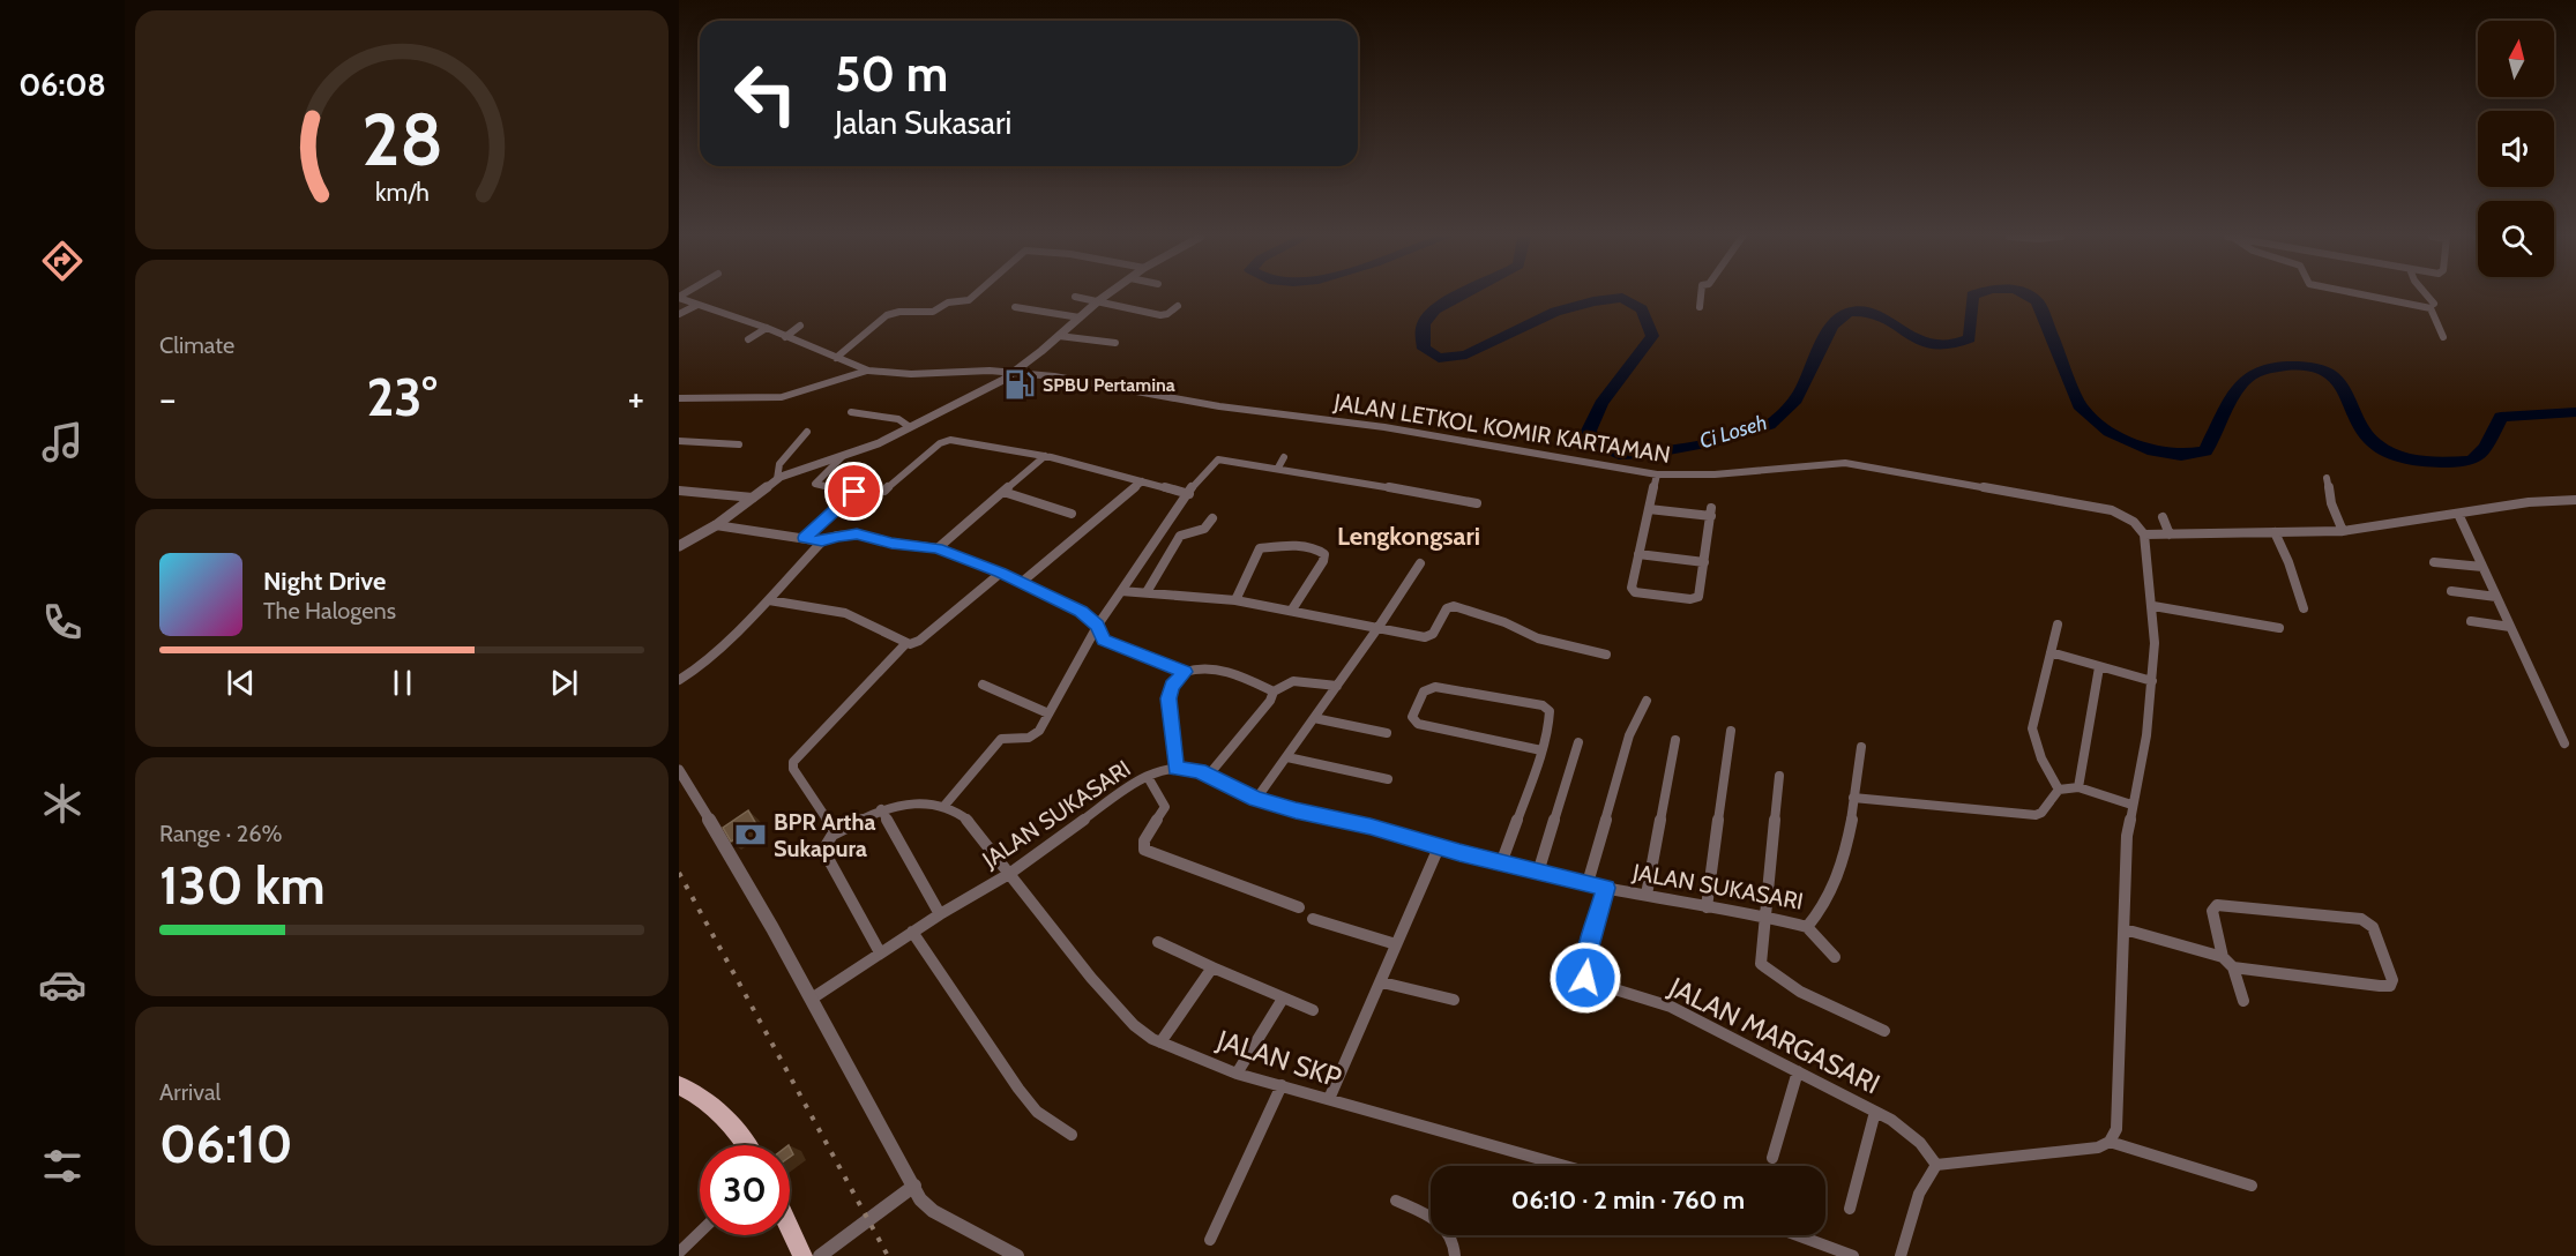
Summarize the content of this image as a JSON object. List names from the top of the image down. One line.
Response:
{"streets":{"street":["JALAN LETKOL KOMIR KARTAMAN","JALAN SUKASARI","JALAN MARGASARI","JALAN SKP"]},"crossings":[["JALAN SUKASARI","JALAN MARGASARI"],["JALAN SUKASARI","JALAN SKP"]],"districts":["Lengkongsari"],"water":["Ci Loseh"],"places":{"fuel station":["SPBU Pertamina"],"bank":["BPR Artha Sukapura"]},"north":"top","page":{"tabs":"06:08","turn":["50 m","Jalan Sukasari"],"tile":["Climate",["Range · 26%","130 km"],["Arrival","06:10"]],"heat":["−","23°","+"],"song":["Night Drive","The Halogens"],"limit":"30","trip":"06:10 · 2 min · 760 m","gauge":["28","km/h"]}}
